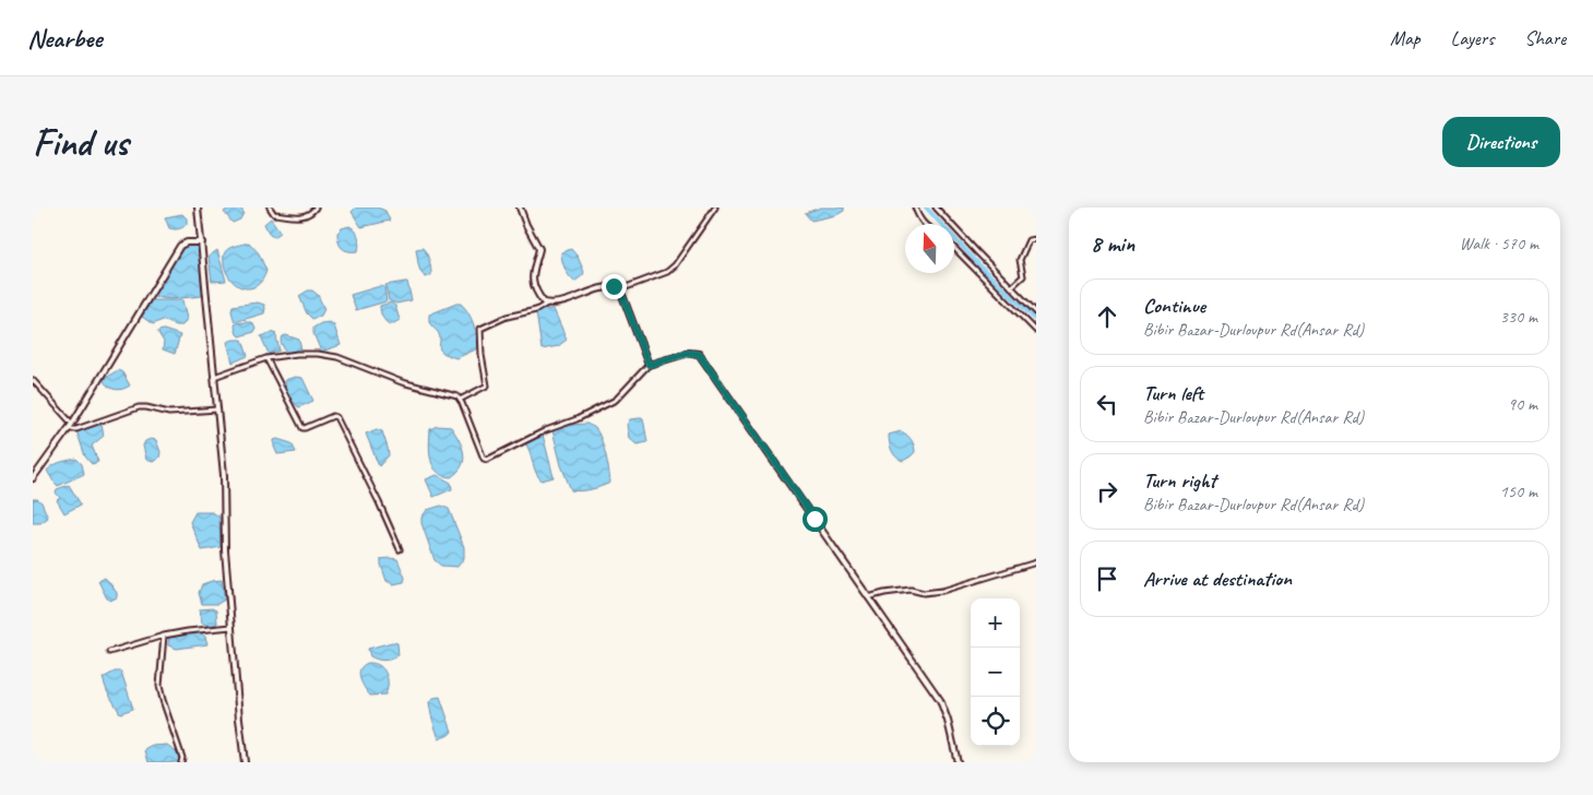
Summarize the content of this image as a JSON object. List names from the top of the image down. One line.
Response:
{"north":"top","page":{"header":"Nearbee","nav":["Map","Layers","Share"],"buttons":"Directions","title":"Find us","heading":["8 min","Walk · 570 m"],"list":[["Continue","Bibir Bazar-Durlovpur Rd(Ansar Rd)","330 m"],["Turn left","Bibir Bazar-Durlovpur Rd(Ansar Rd)","90 m"],["Turn right","Bibir Bazar-Durlovpur Rd(Ansar Rd)","150 m"],"Arrive at destination"],"map_buttons":["+","−"]}}
